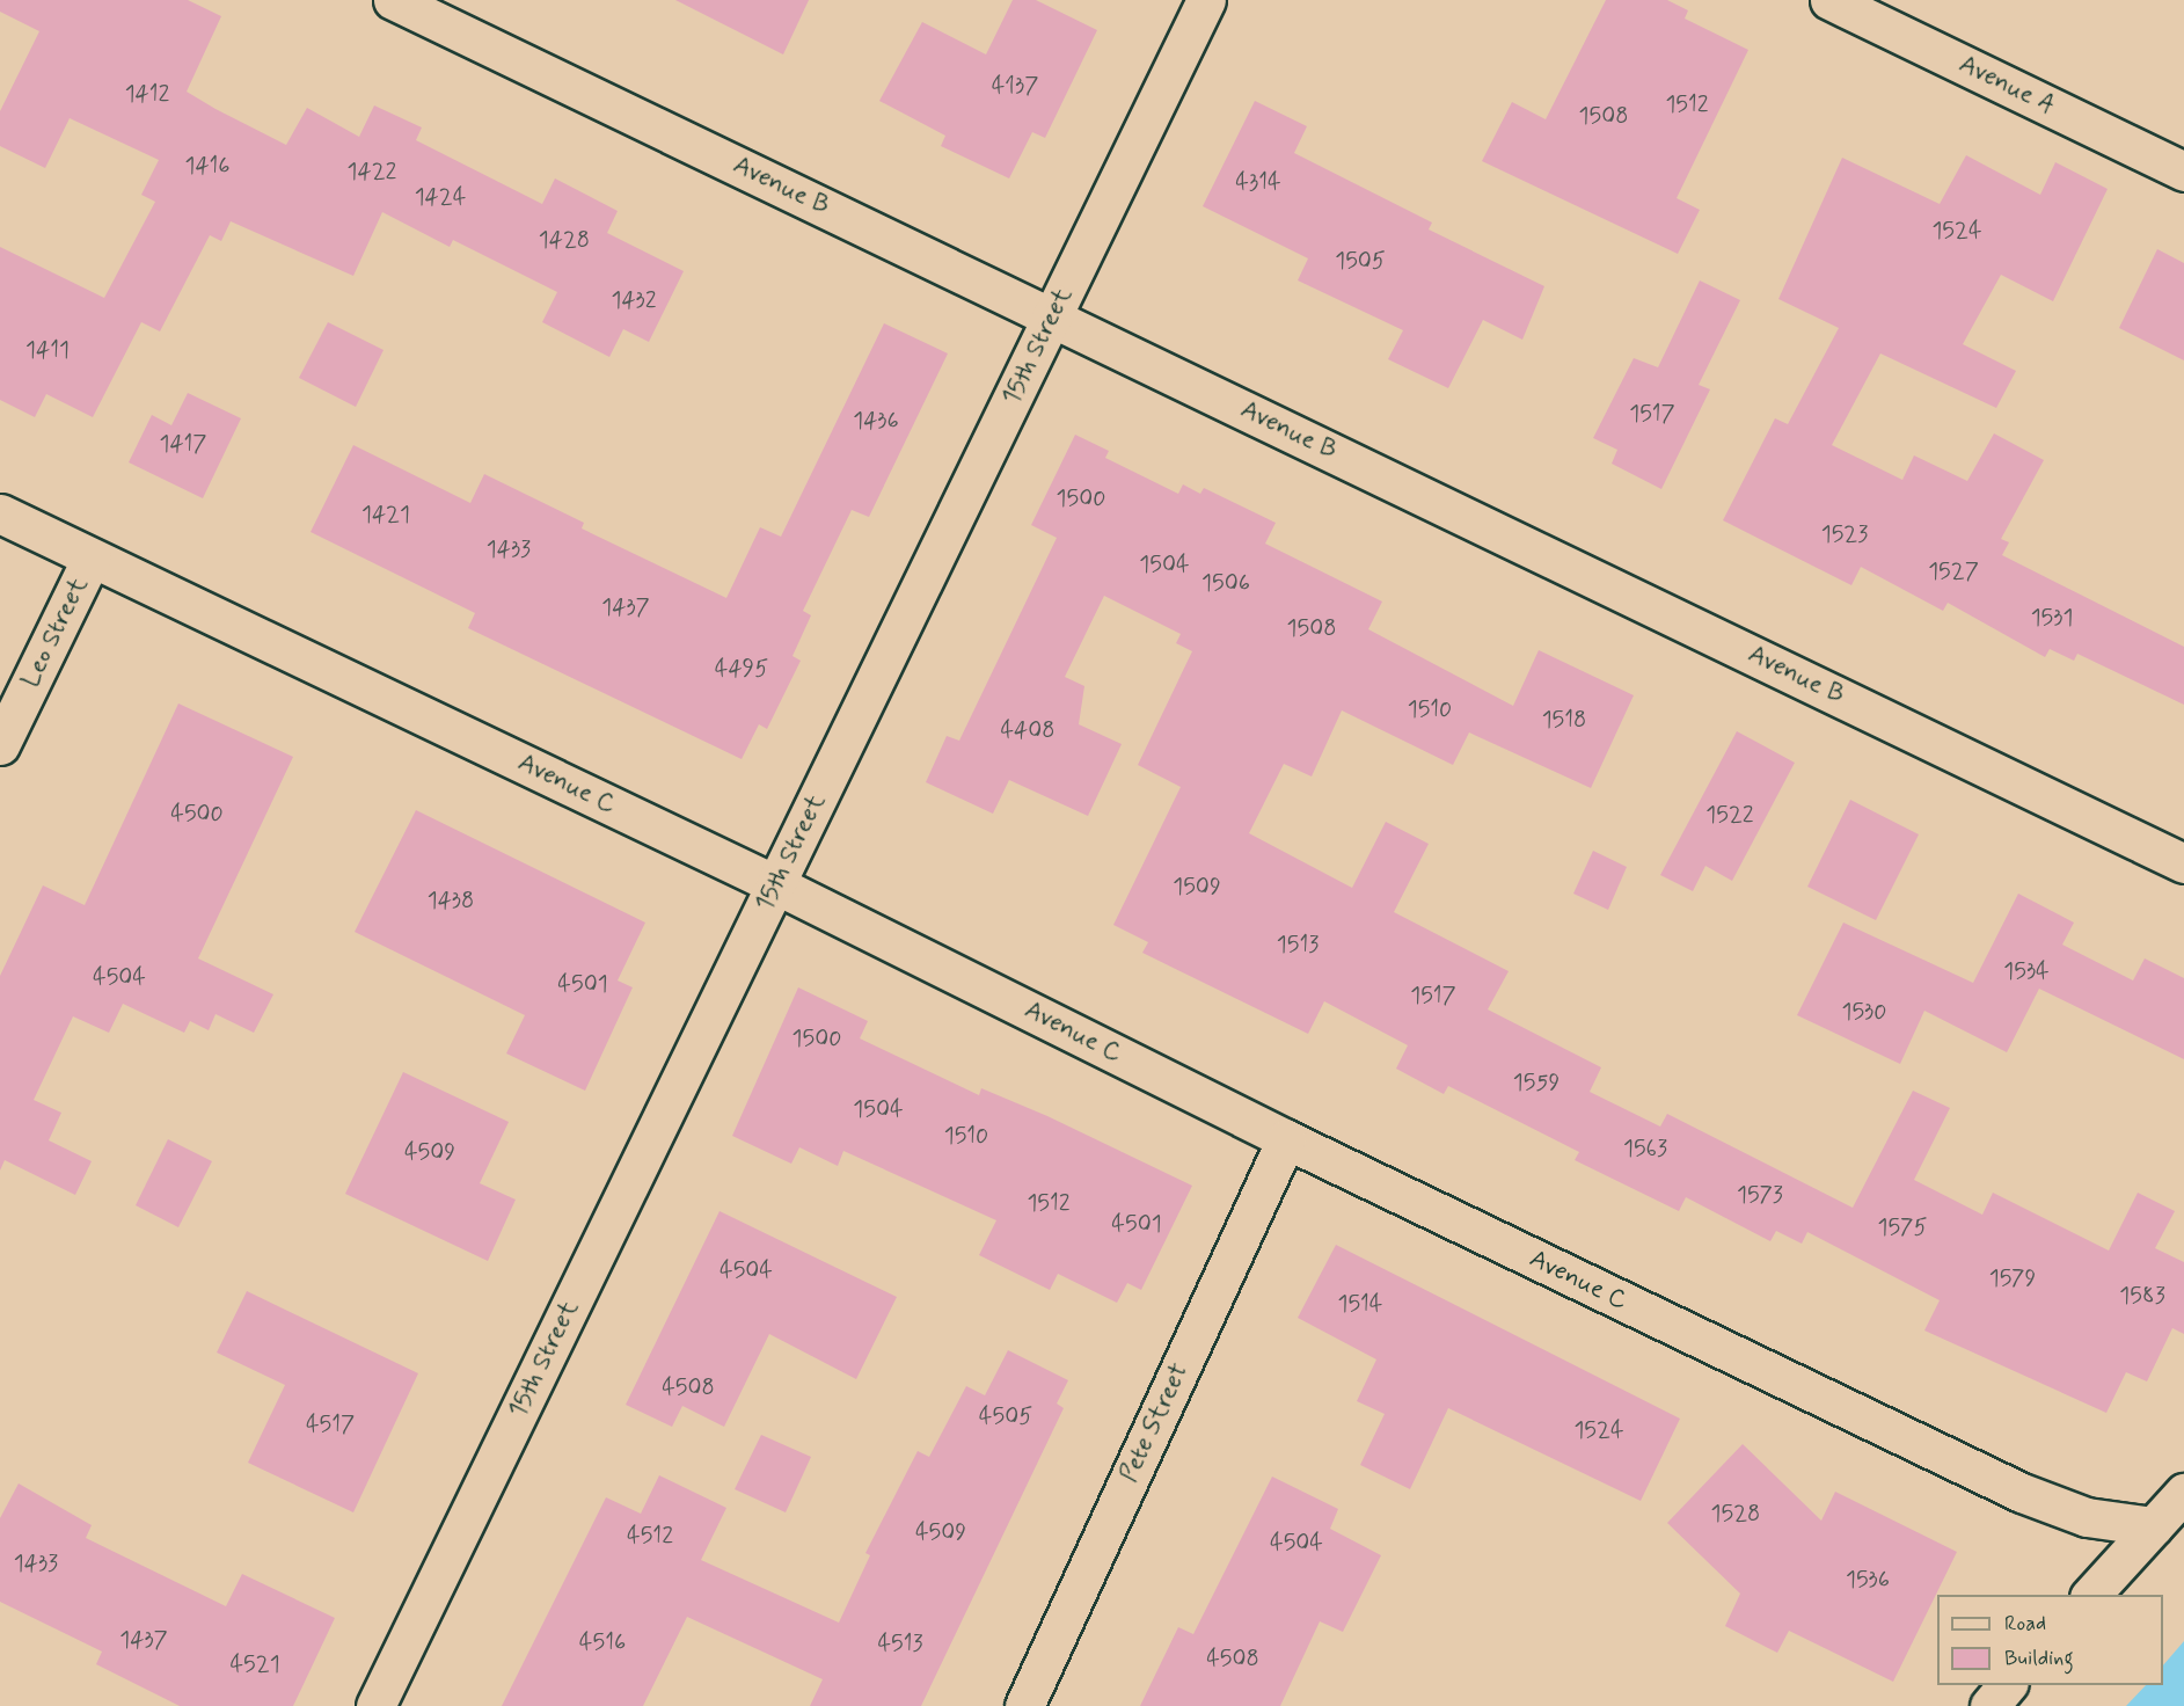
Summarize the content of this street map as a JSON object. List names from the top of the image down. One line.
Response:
{"streets":{"street":["Avenue A","Avenue B","15th Street","Leo Street","Avenue C","Pete Street"]},"crossings":[["Avenue B","15th Street"],["15th Street","Avenue C"],["Leo Street","Avenue C"],["Avenue C","Pete Street"]],"house_numbers":["4137","1412","1512","1508","1416","1422","4314","1424","1524","1428","1505","1432","1411","1517","1436","1417","1500","1421","1523","1433","1504","1527","1506","1437","1531","1508","4495","1510","1518","4408","4500","1522","1509","1438","1513","1534","4504","4501","1517","1530","1500","1559","1504","1510","1563","4509","1573","1512","4501","1575","4504","1579","1583","1514","4508","4505","4517","1524","1528","4509","4512","4504","1433","1536","1437","4516","4513","4508","4521"],"legend":["Road","Building"]}
